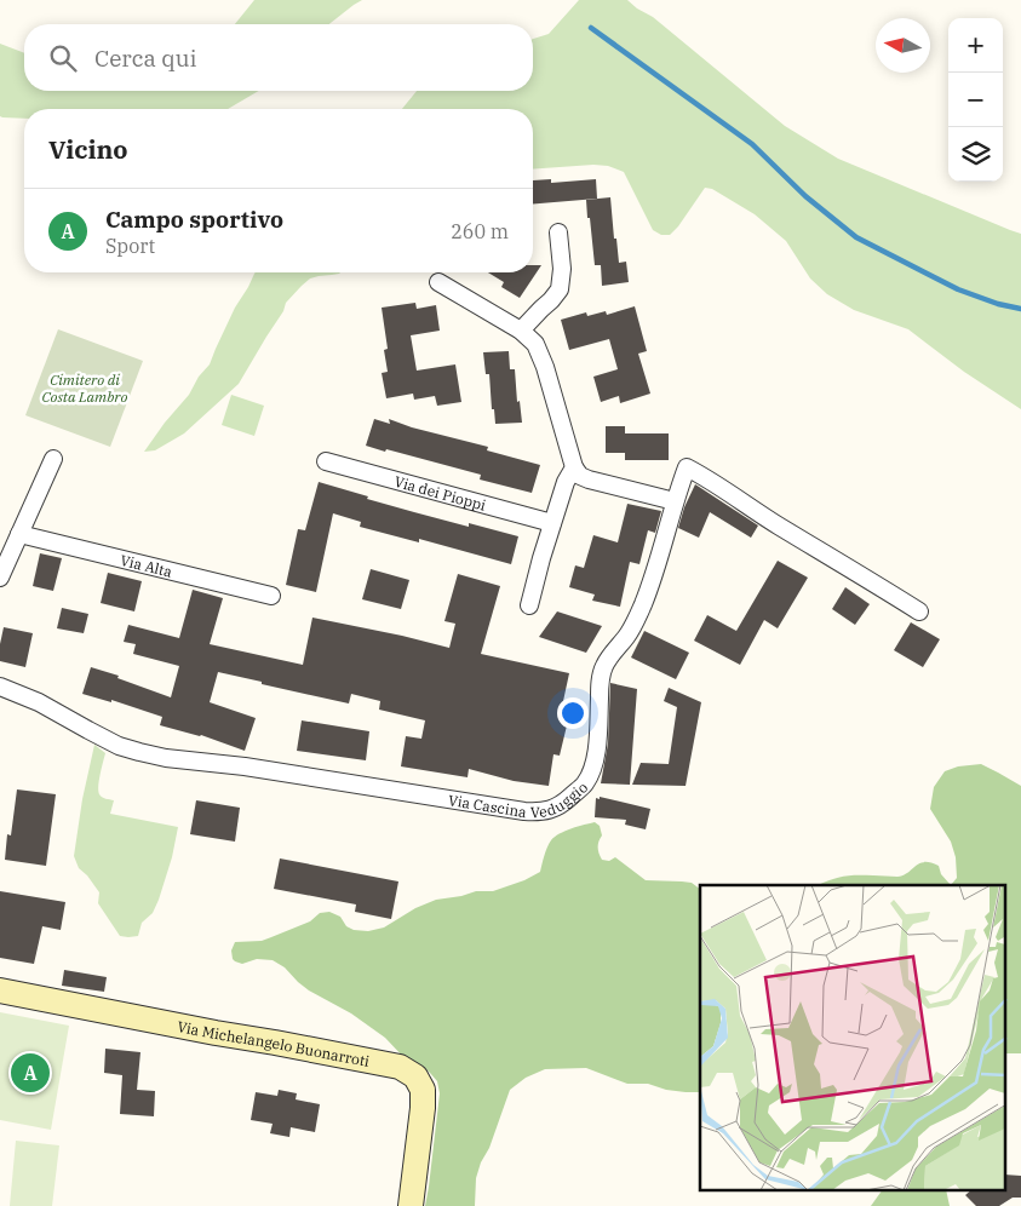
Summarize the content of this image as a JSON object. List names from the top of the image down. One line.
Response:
{"streets":{"street":["Via dei Pioppi","Via Alta","Via Cascina Veduggio","Via Michelangelo Buonarroti"]},"parks":["Cimitero di Costa Lambro"],"north":"left","page":{"map_buttons":["+","−"],"search":"Cerca qui","heading":"Vicino","list":[{"mark":"A","name":"Campo sportivo","note":"Sport","value":"260 m"}],"pins":"A"}}
